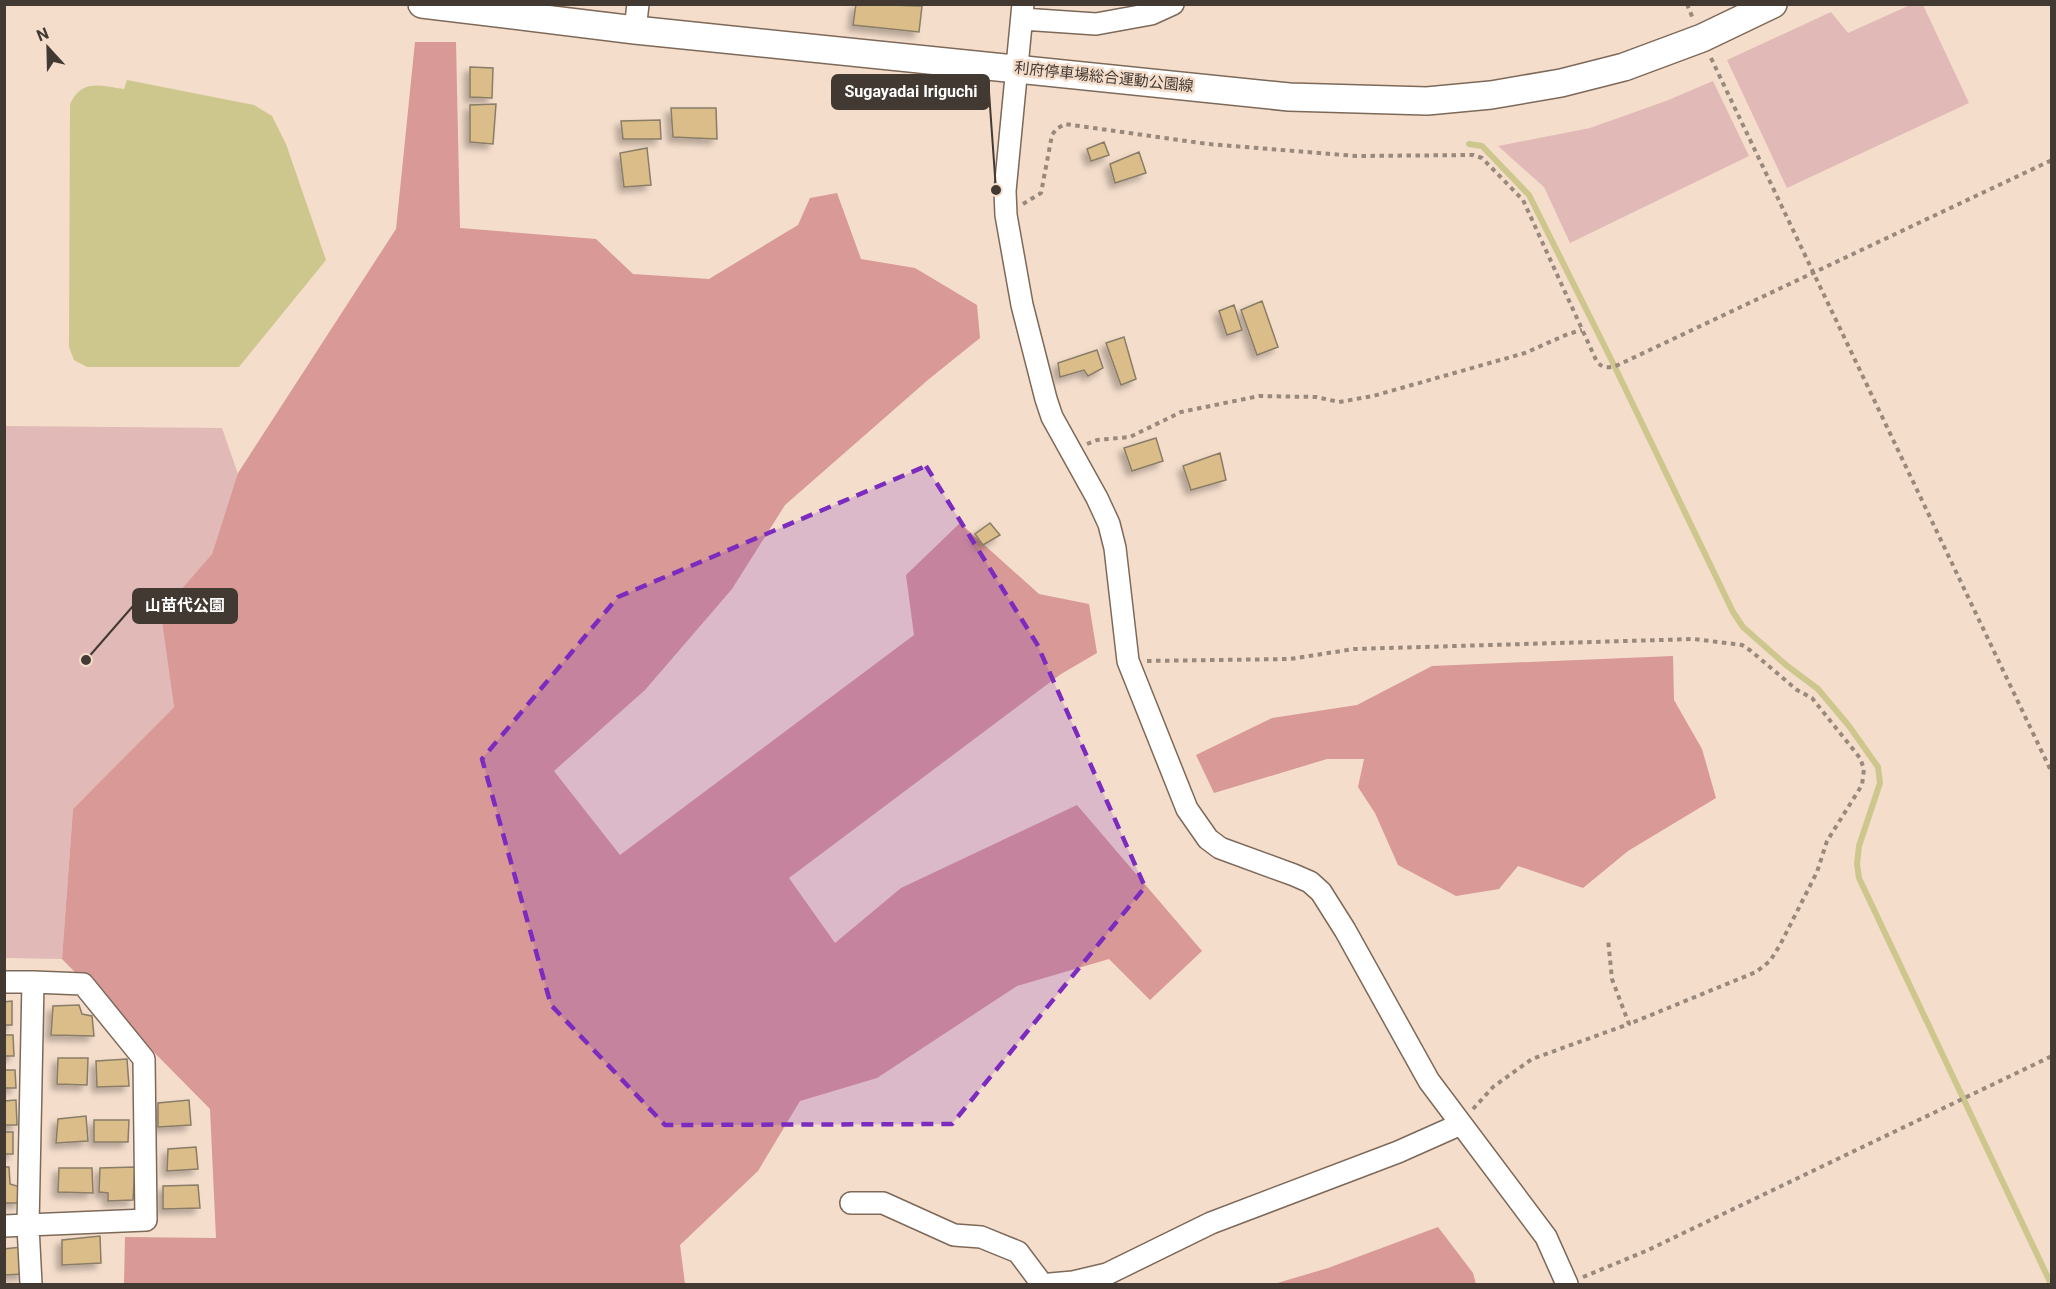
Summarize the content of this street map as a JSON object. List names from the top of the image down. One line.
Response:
{"streets":{"main road":["利府停車場総合運動公園線"]},"places":["Sugayadai Iriguchi","山苗代公園"],"north":"top"}
